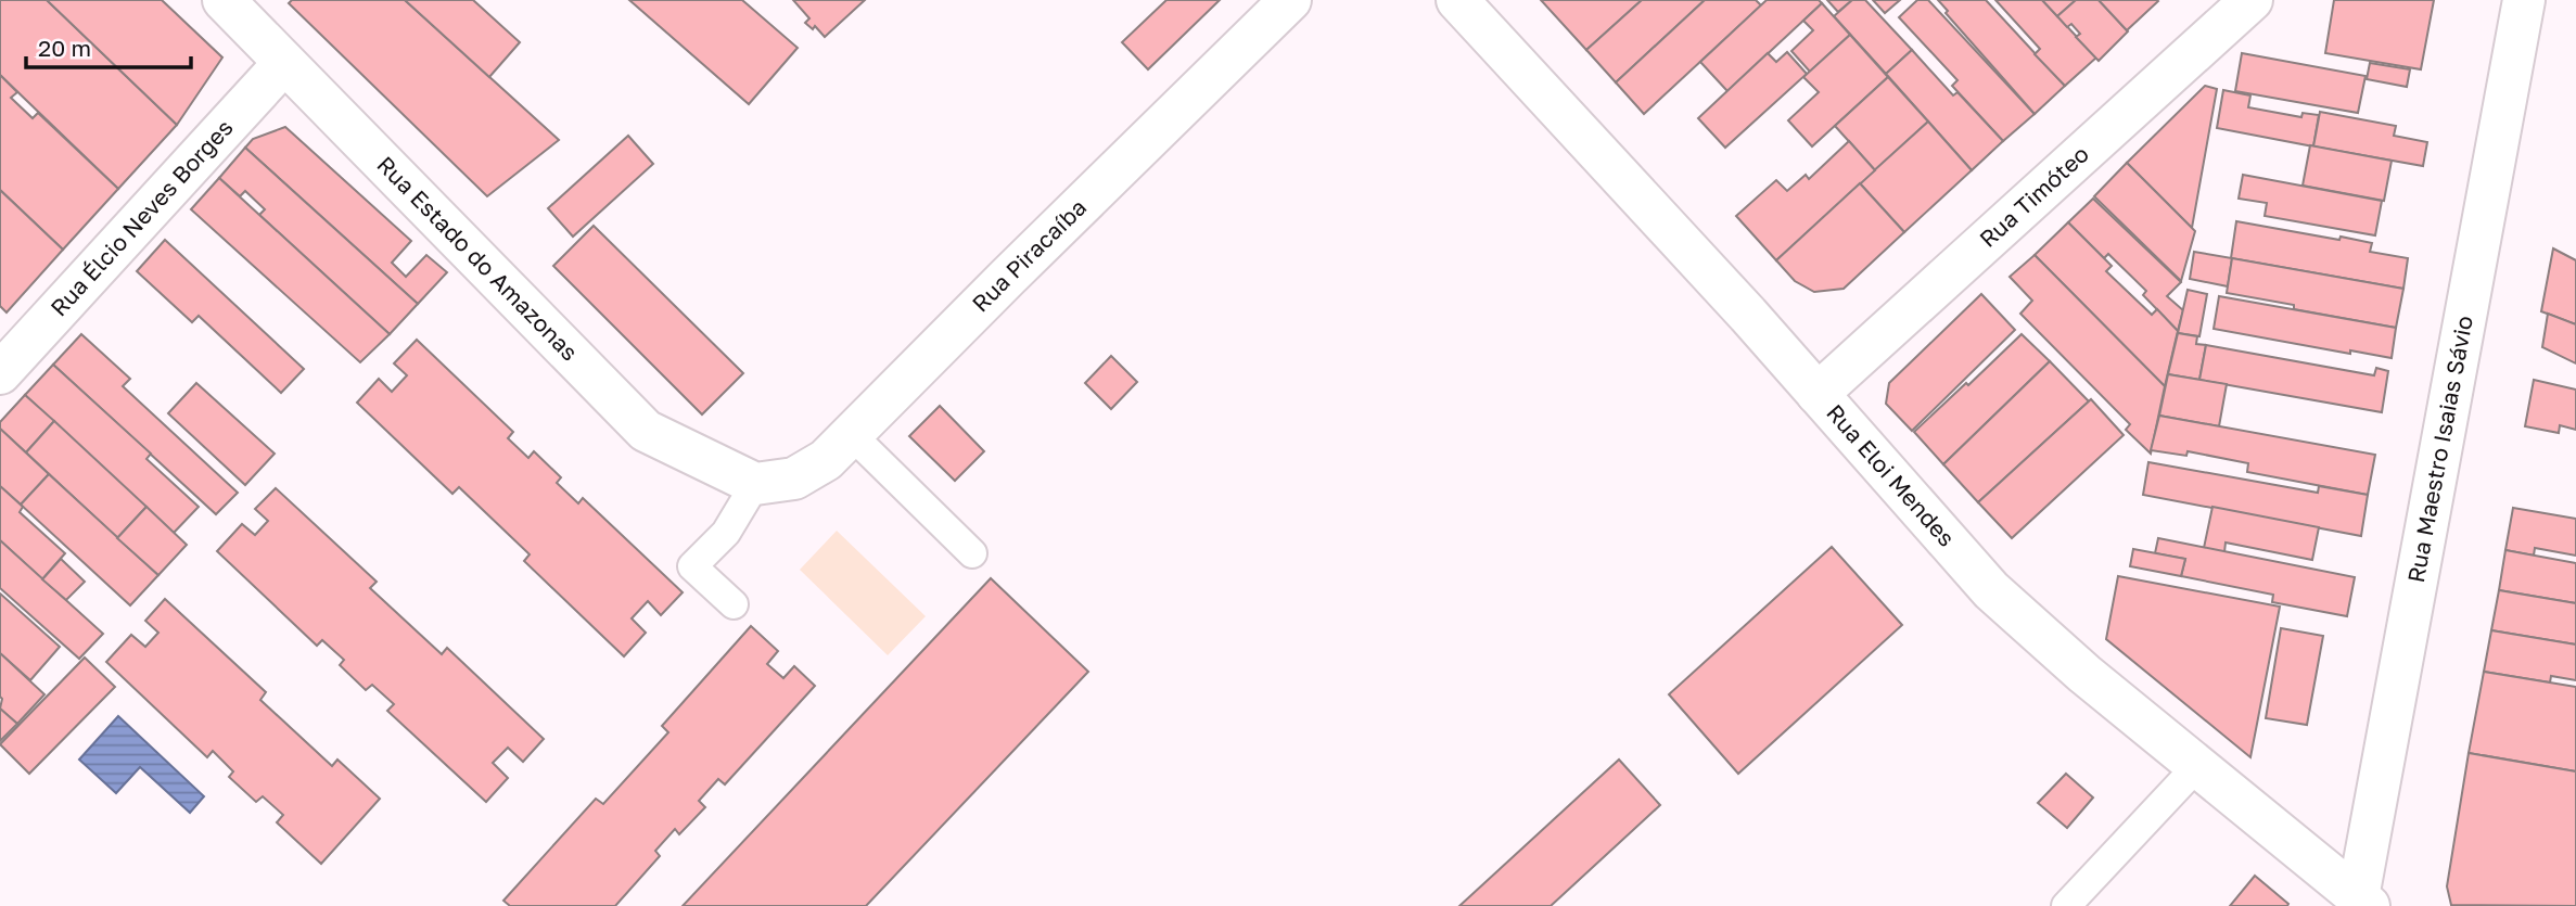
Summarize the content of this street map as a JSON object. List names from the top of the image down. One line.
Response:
{"streets":{"street":["Rua Timóteo","Rua Élcio Neves Borges","Rua Piracaíba","Rua Estado do Amazonas","Rua Maestro Isaias Sávio","Rua Eloi Mendes"]},"crossings":[["Rua Timóteo","Rua Eloi Mendes"],["Rua Élcio Neves Borges","Rua Estado do Amazonas"],["Rua Piracaíba","Rua Estado do Amazonas"],["Rua Maestro Isaias Sávio","Rua Eloi Mendes"]],"scale_bar":"20 m"}
